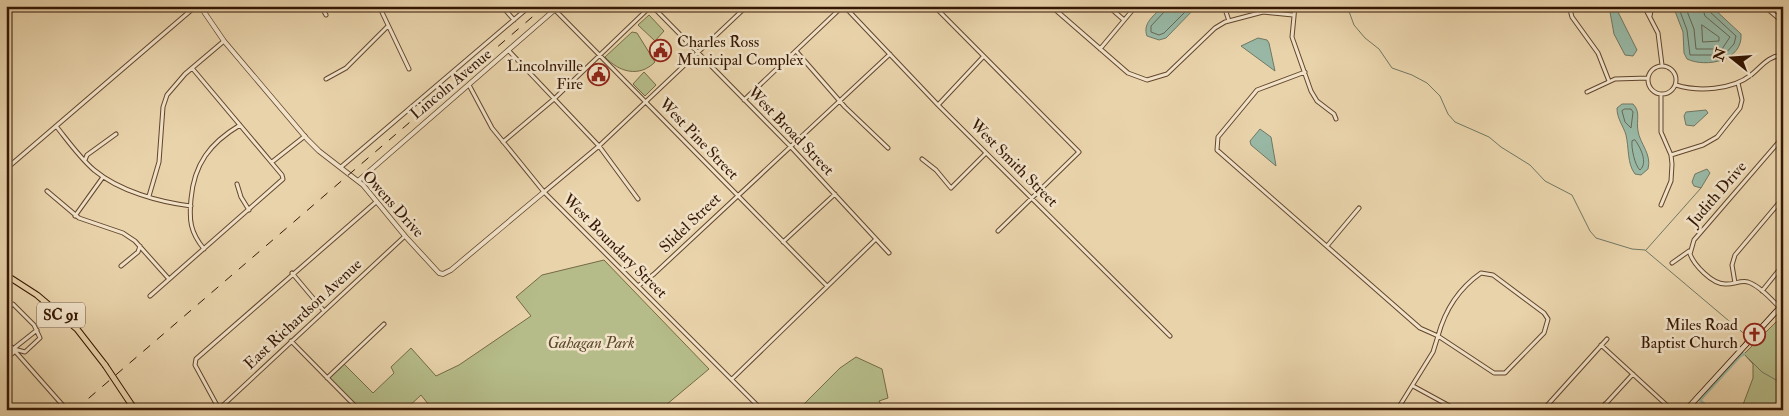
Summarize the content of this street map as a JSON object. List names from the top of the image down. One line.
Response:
{"streets":{"main road":["SC 91"],"street":["Lincoln Avenue","West Broad Street","West Pine Street","West Smith Street","Judith Drive","Owens Drive","Slidel Street","West Boundary Street","East Richardson Avenue"]},"crossings":[["Lincoln Avenue","West Pine Street"],["Lincoln Avenue","Owens Drive"],["Lincoln Avenue","West Boundary Street"],["West Broad Street","Slidel Street"],["West Pine Street","Slidel Street"],["West Smith Street","Slidel Street"],["Owens Drive","West Boundary Street"],["Owens Drive","East Richardson Avenue"],["Slidel Street","West Boundary Street"]],"parks":["Gahagan Park"],"places":{"public building":["Charles Ross Municipal Complex","Lincolnville Fire"],"church":["Miles Road Baptist Church"]},"north":"left"}
